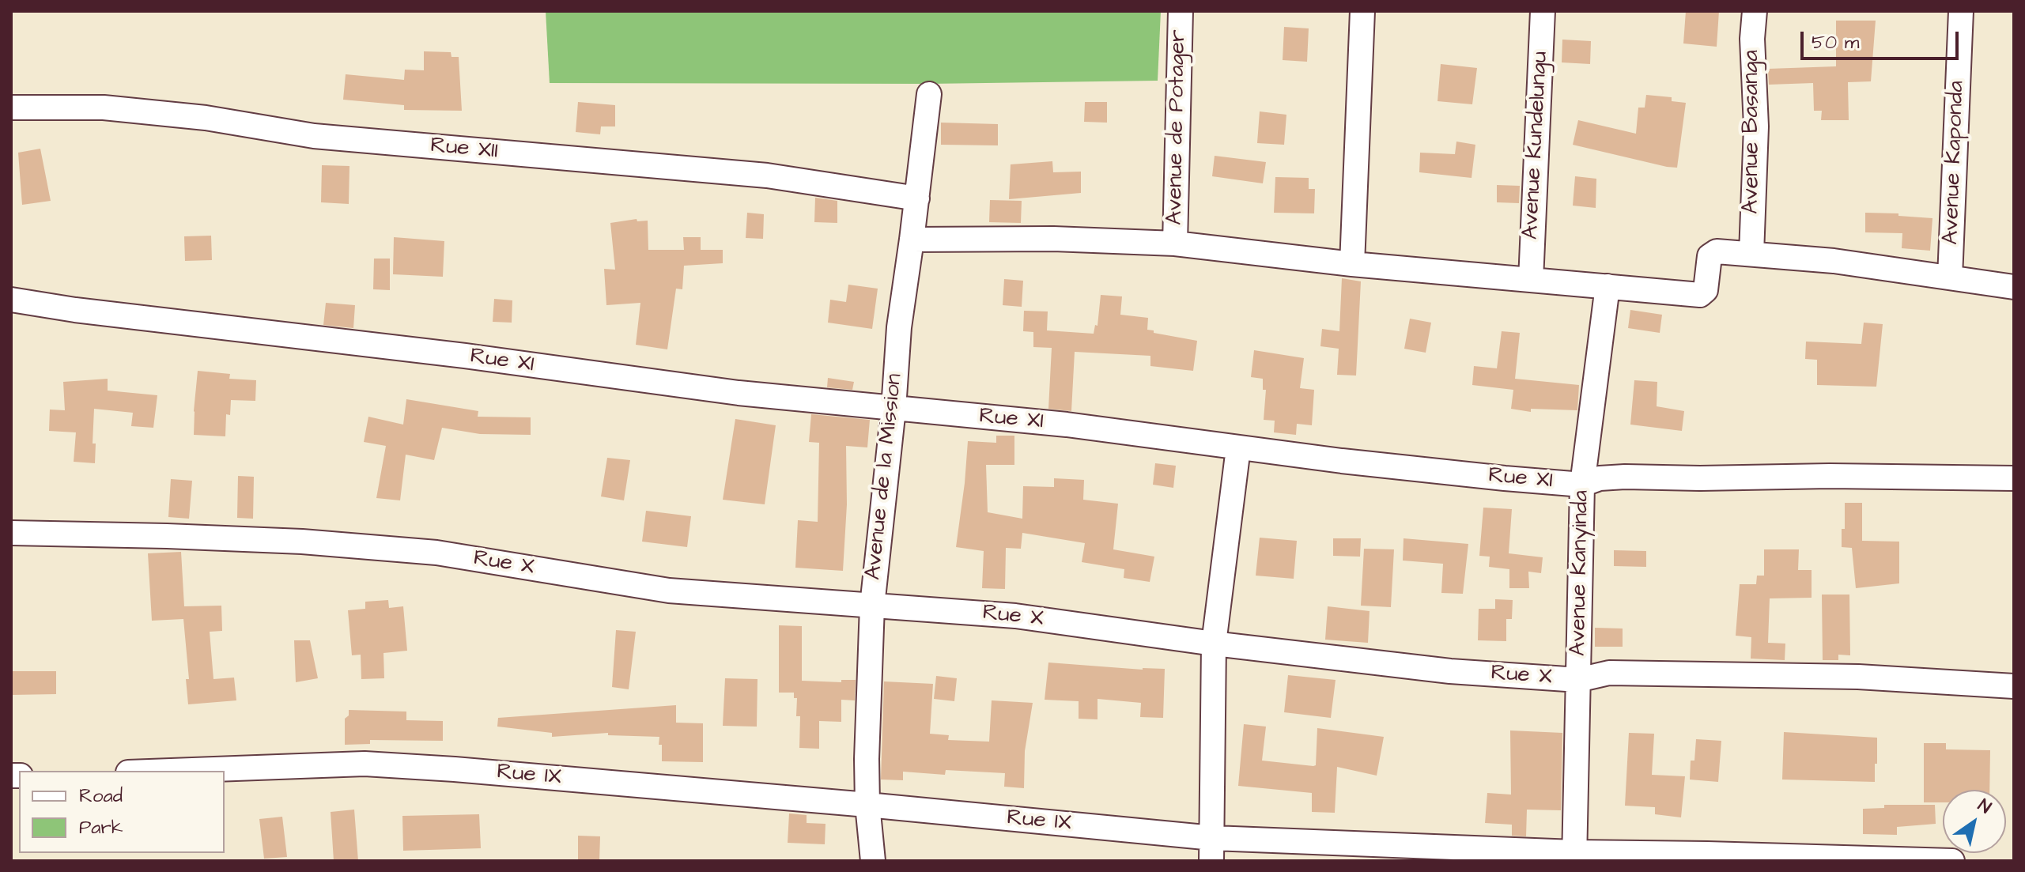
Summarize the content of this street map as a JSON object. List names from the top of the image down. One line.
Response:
{"streets":{"street":["Avenue de Potager","Avenue Basanga","Avenue Kundelungu","Rue XII","Avenue Kaponda","Rue XI","Avenue de la Mission","Rue X","Avenue Kanyinda","Rue IX"]},"crossings":[["Rue XII","Avenue de la Mission"],["Rue XI","Avenue de la Mission"],["Rue XI","Avenue Kanyinda"],["Avenue de la Mission","Rue X"],["Avenue de la Mission","Rue IX"],["Rue X","Avenue Kanyinda"],["Avenue Kanyinda","Rue IX"]],"legend":["Road","Park"],"scale_bar":"50 m","north":"top right"}
